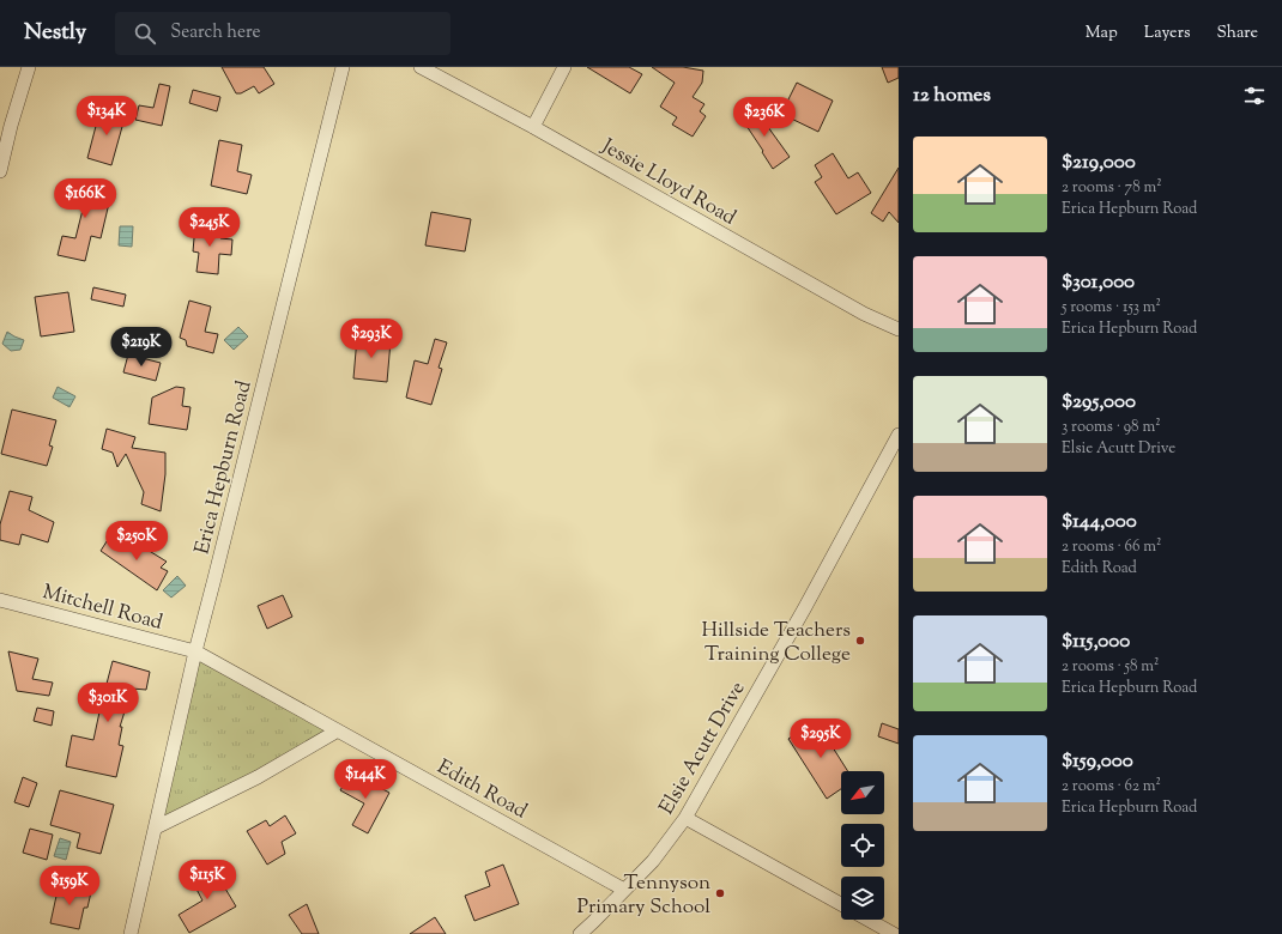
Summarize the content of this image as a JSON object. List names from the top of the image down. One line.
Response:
{"streets":{"street":["Jessie Lloyd Road","Erica Hepburn Road","Mitchell Road","Elsie Acutt Drive","Edith Road"]},"crossings":[["Erica Hepburn Road","Mitchell Road"],["Erica Hepburn Road","Edith Road"],["Mitchell Road","Edith Road"],["Elsie Acutt Drive","Edith Road"]],"places":["Hillside Teachers Training College","Tennyson Primary School"],"north":"bottom left","page":{"header":"Nestly","search":"Search here","nav":["Map","Layers","Share"],"heading":"12 homes","price":["$134K","$236K","$166K","$245K","$293K","$219K","$250K","$301K","$295K","$144K","$115K","$159K"],"list":[{"name":"$219,000","note":"2 rooms · 78 m² · Erica Hepburn Road"},{"name":"$301,000","note":"5 rooms · 153 m² · Erica Hepburn Road"},{"name":"$295,000","note":"3 rooms · 98 m² · Elsie Acutt Drive"},{"name":"$144,000","note":"2 rooms · 66 m² · Edith Road"},{"name":"$115,000","note":"2 rooms · 58 m² · Erica Hepburn Road"},{"name":"$159,000","note":"2 rooms · 62 m² · Erica Hepburn Road"}]}}
